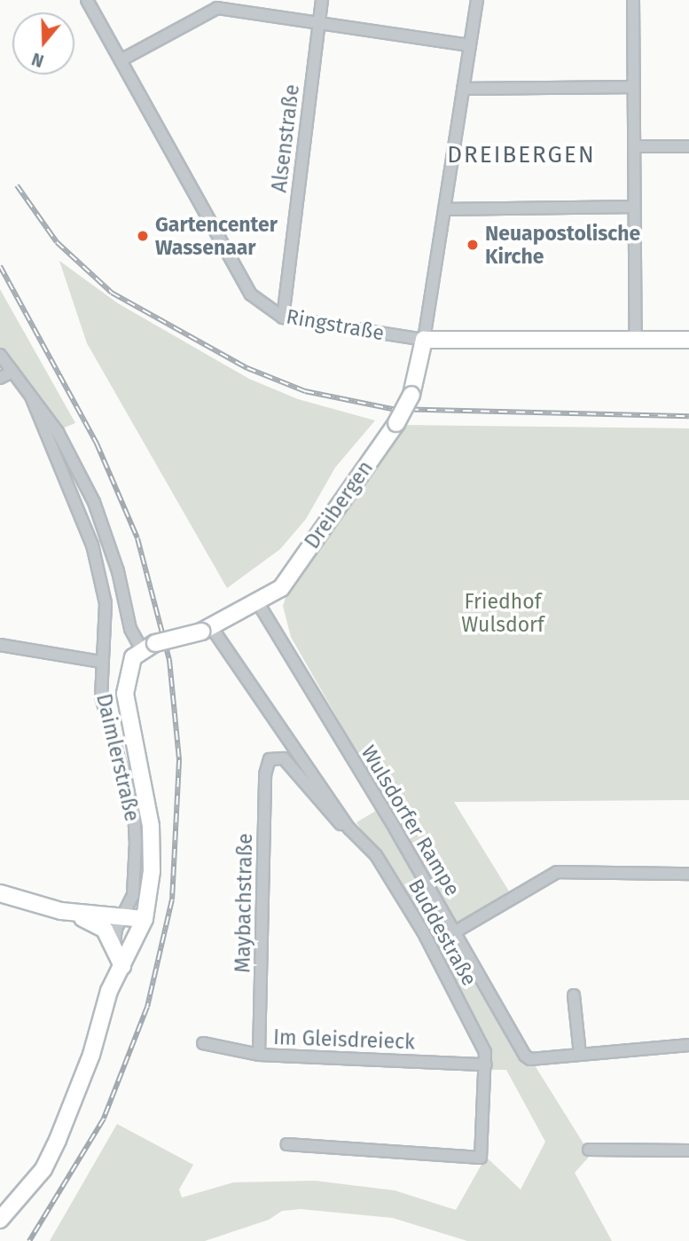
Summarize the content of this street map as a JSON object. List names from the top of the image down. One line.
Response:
{"streets":{"street":["Alsenstraße","Ringstraße","Dreibergen","Daimlerstraße","Wulsdorfer Rampe","Maybachstraße","Buddestraße","Im Gleisdreieck"]},"crossings":[["Alsenstraße","Ringstraße"],["Ringstraße","Dreibergen"],["Dreibergen","Daimlerstraße"],["Dreibergen","Wulsdorfer Rampe"],["Dreibergen","Buddestraße"],["Maybachstraße","Buddestraße"],["Maybachstraße","Im Gleisdreieck"],["Buddestraße","Im Gleisdreieck"]],"districts":["DREIBERGEN"],"parks":["Friedhof Wulsdorf"],"places":["Gartencenter Wassenaar","Neuapostolische Kirche"],"north":"bottom"}
